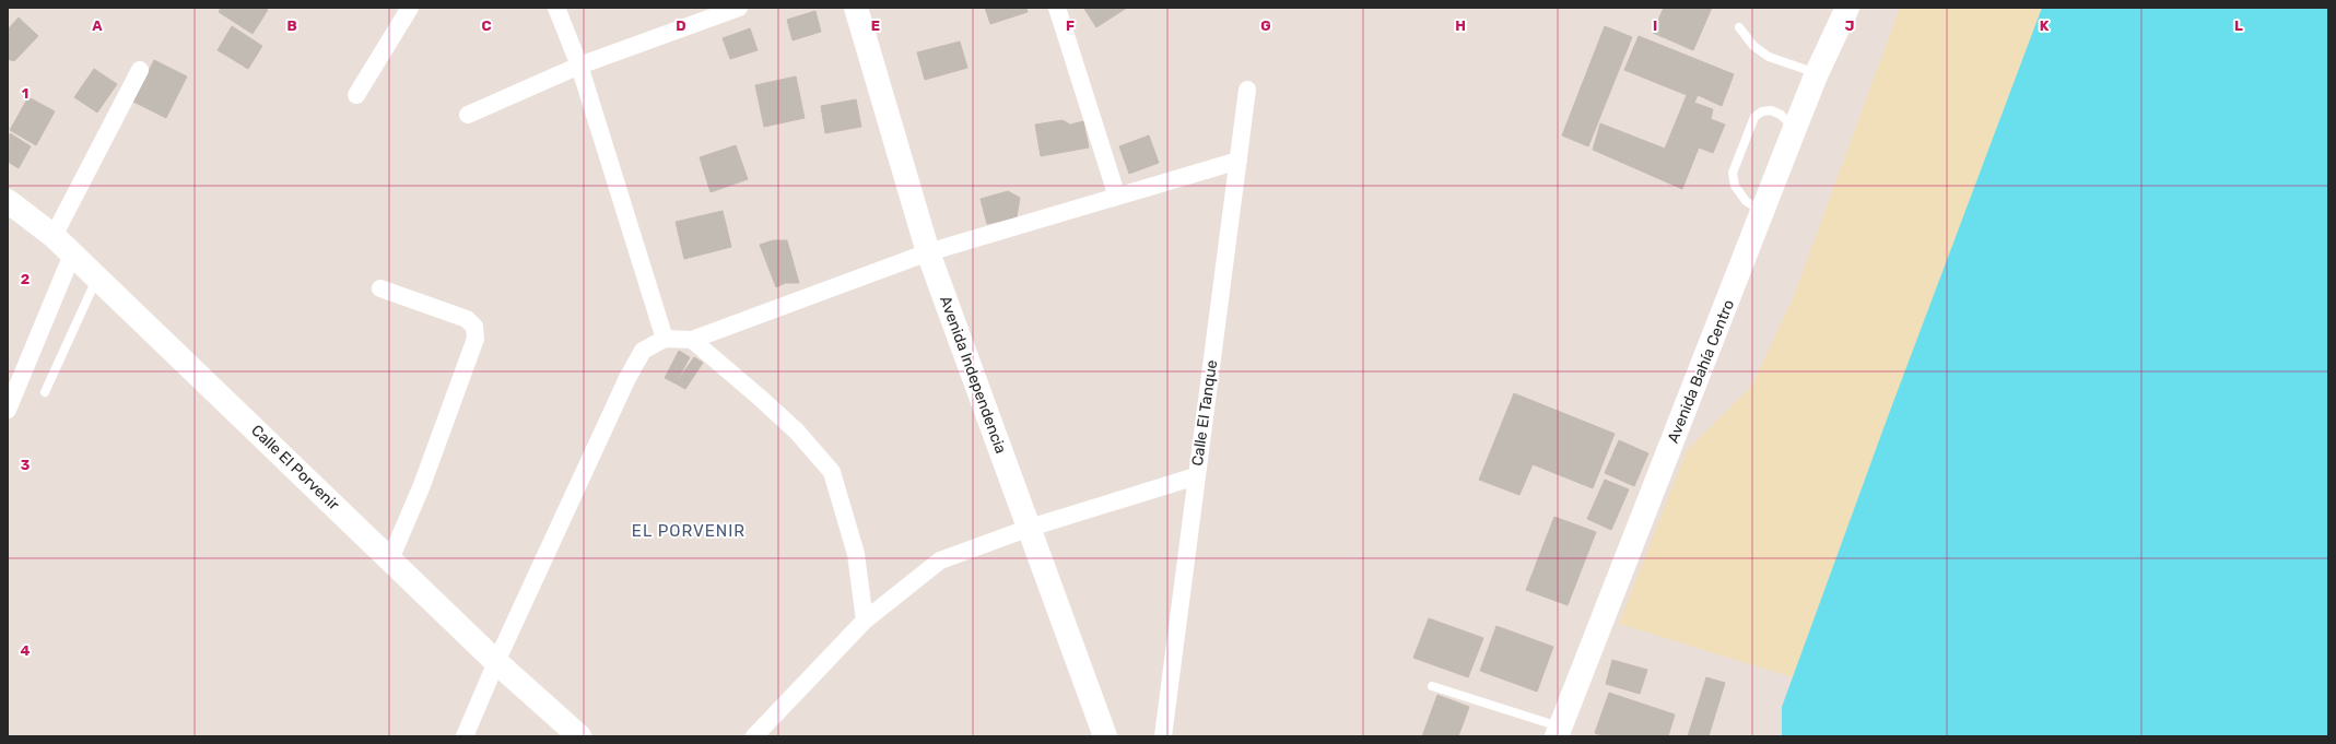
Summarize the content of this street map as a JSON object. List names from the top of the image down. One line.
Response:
{"streets":{"main road":["Avenida Bahía Centro","Avenida Independencia","Calle El Porvenir"],"street":["Calle El Tanque"]},"districts":["EL PORVENIR"],"grid":{"columns":["A","B","C","D","E","F","G","H","I","J","K","L"],"rows":["1","2","3","4"]}}
